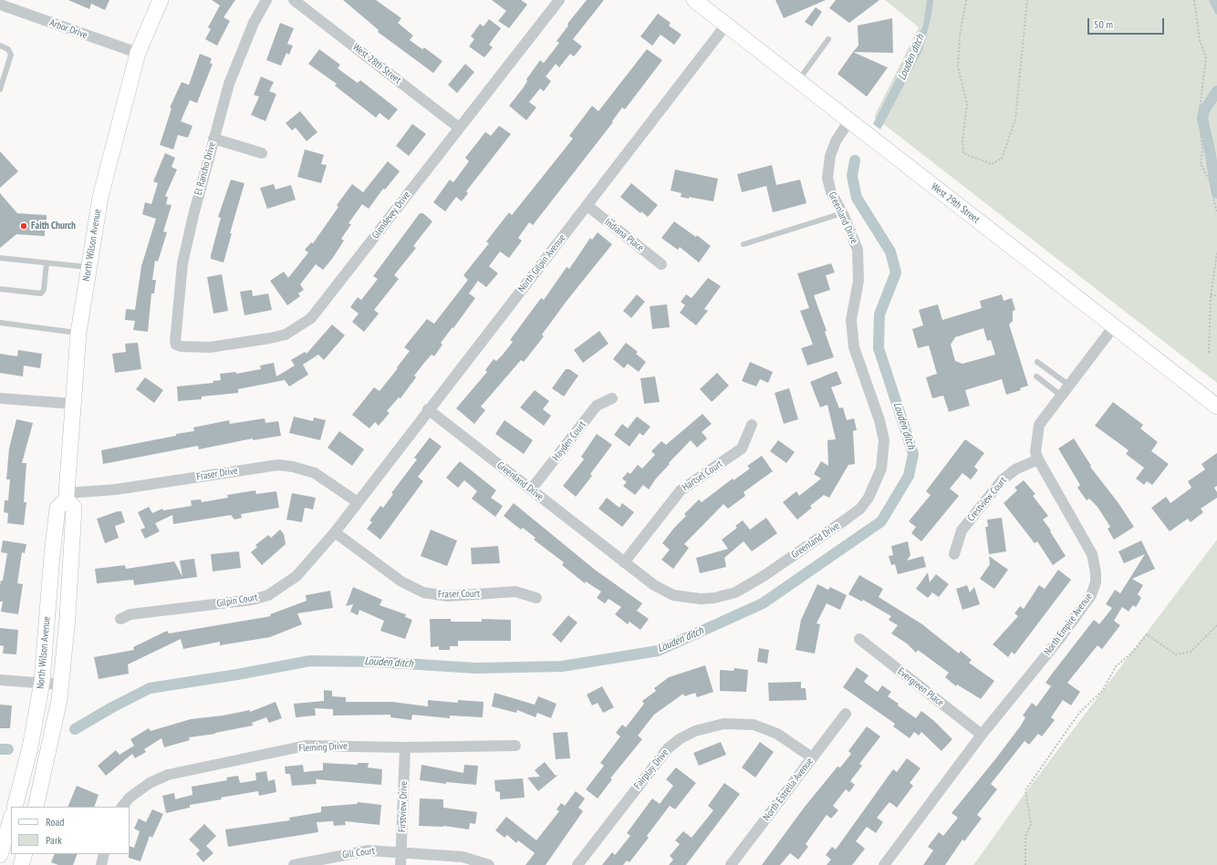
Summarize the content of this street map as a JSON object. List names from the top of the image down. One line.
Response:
{"streets":{"main road":["West 29th Street","North Wilson Avenue"],"street":["Arbor Drive","West 28th Street","El Rancho Drive","Glendevey Drive","Greenland Drive","Indiana Place","North Gilpin Avenue","Hayden Court","Fraser Drive","Hartsel Court","Crestview Court","Fraser Court","Gilpin Court","North Empire Avenue","Evergreen Place","Fleming Drive","Fairplay Drive","North Estrella Avenue","Firstview Drive","Gill Court"]},"crossings":[["Arbor Drive","North Wilson Avenue"],["West 28th Street","Glendevey Drive"],["El Rancho Drive","Glendevey Drive"],["West 29th Street","Greenland Drive"],["West 29th Street","North Gilpin Avenue"],["West 29th Street","North Empire Avenue"],["Greenland Drive","North Gilpin Avenue"],["Greenland Drive","Hayden Court"],["Greenland Drive","Hartsel Court"],["Indiana Place","North Gilpin Avenue"],["North Wilson Avenue","Fraser Drive"],["North Gilpin Avenue","Fraser Drive"],["North Gilpin Avenue","Gilpin Court"],["Fraser Drive","Gilpin Court"],["Crestview Court","North Empire Avenue"],["Fraser Court","Gilpin Court"],["North Empire Avenue","Evergreen Place"],["Fleming Drive","Firstview Drive"],["Fairplay Drive","North Estrella Avenue"],["Firstview Drive","Gill Court"]],"water":["Louden ditch"],"places":["Faith Church"],"legend":["Road","Park"],"scale_bar":"50 m"}
